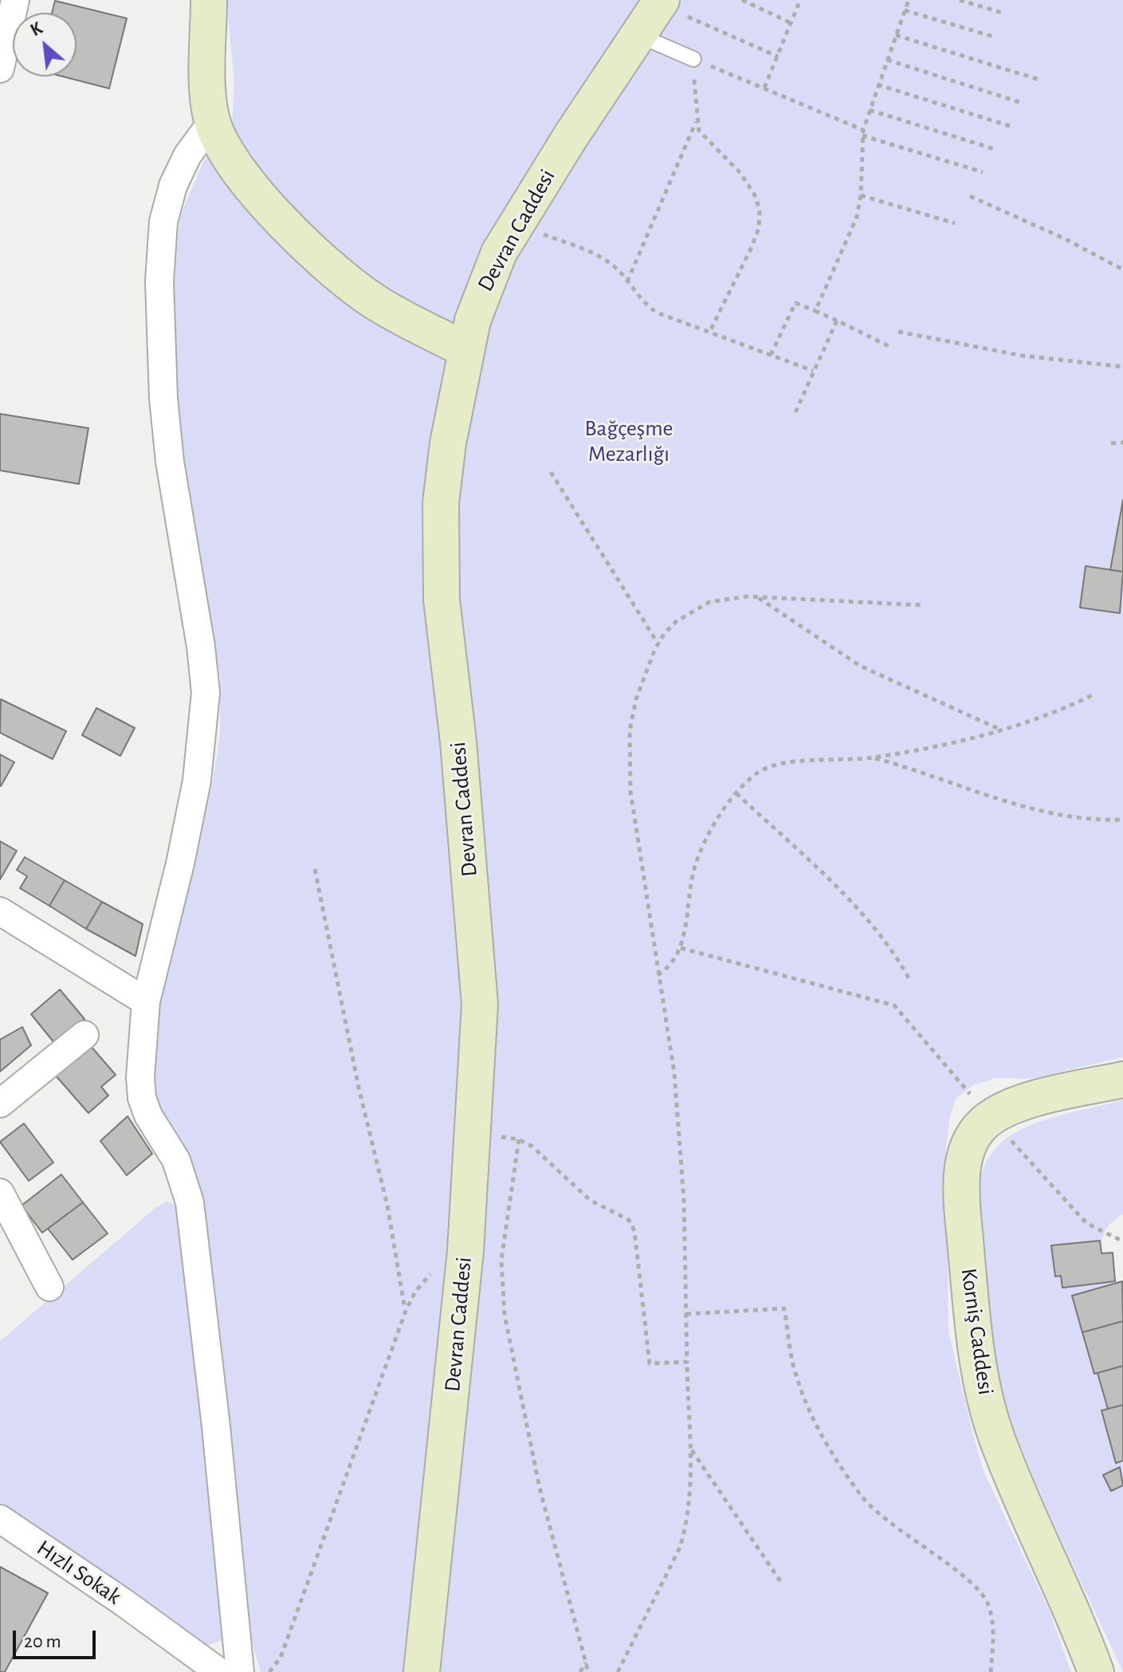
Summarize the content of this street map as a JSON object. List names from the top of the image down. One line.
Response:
{"streets":{"main road":["Devran Caddesi","Korniş Caddesi"],"street":["Hızlı Sokak"]},"parks":["Bağçeşme Mezarlığı"],"scale_bar":"20 m","north":"top left"}
